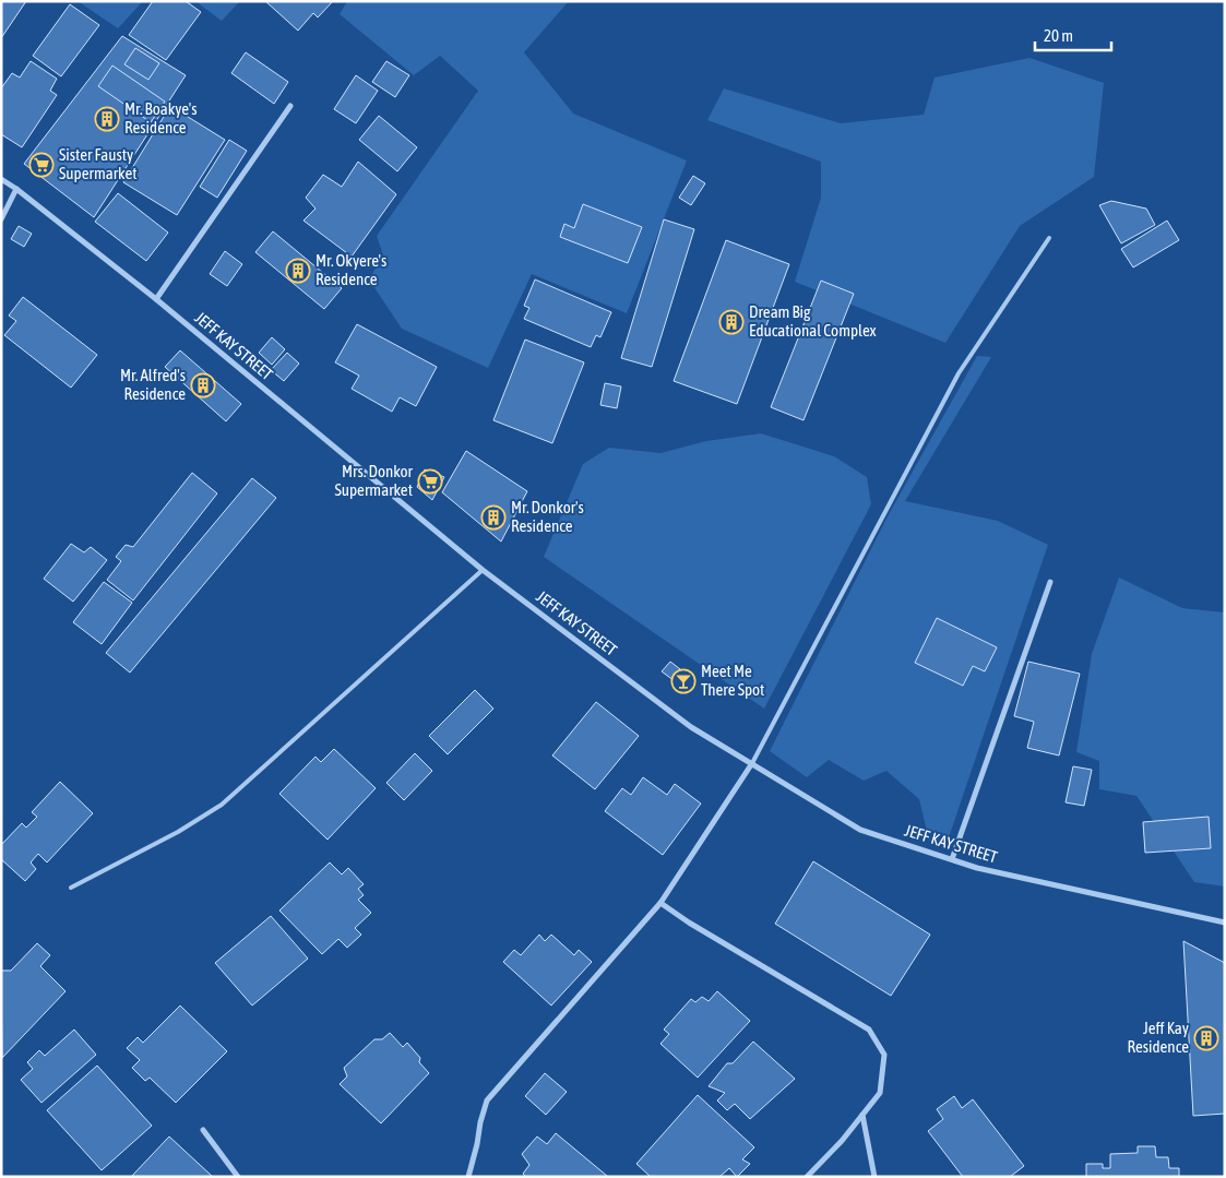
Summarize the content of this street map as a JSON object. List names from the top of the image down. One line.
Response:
{"streets":{"street":["JEFF KAY STREET"]},"places":{"building":["Mr. Boakye's Residence","Mr. Okyere's Residence","Dream Big Educational Complex","Mr. Alfred's Residence","Mr. Donkor's Residence","Jeff Kay Residence"],"supermarket":["Sister Fausty Supermarket","Mrs. Donkor Supermarket"],"bar":["Meet Me There Spot"]},"scale_bar":"20 m"}
